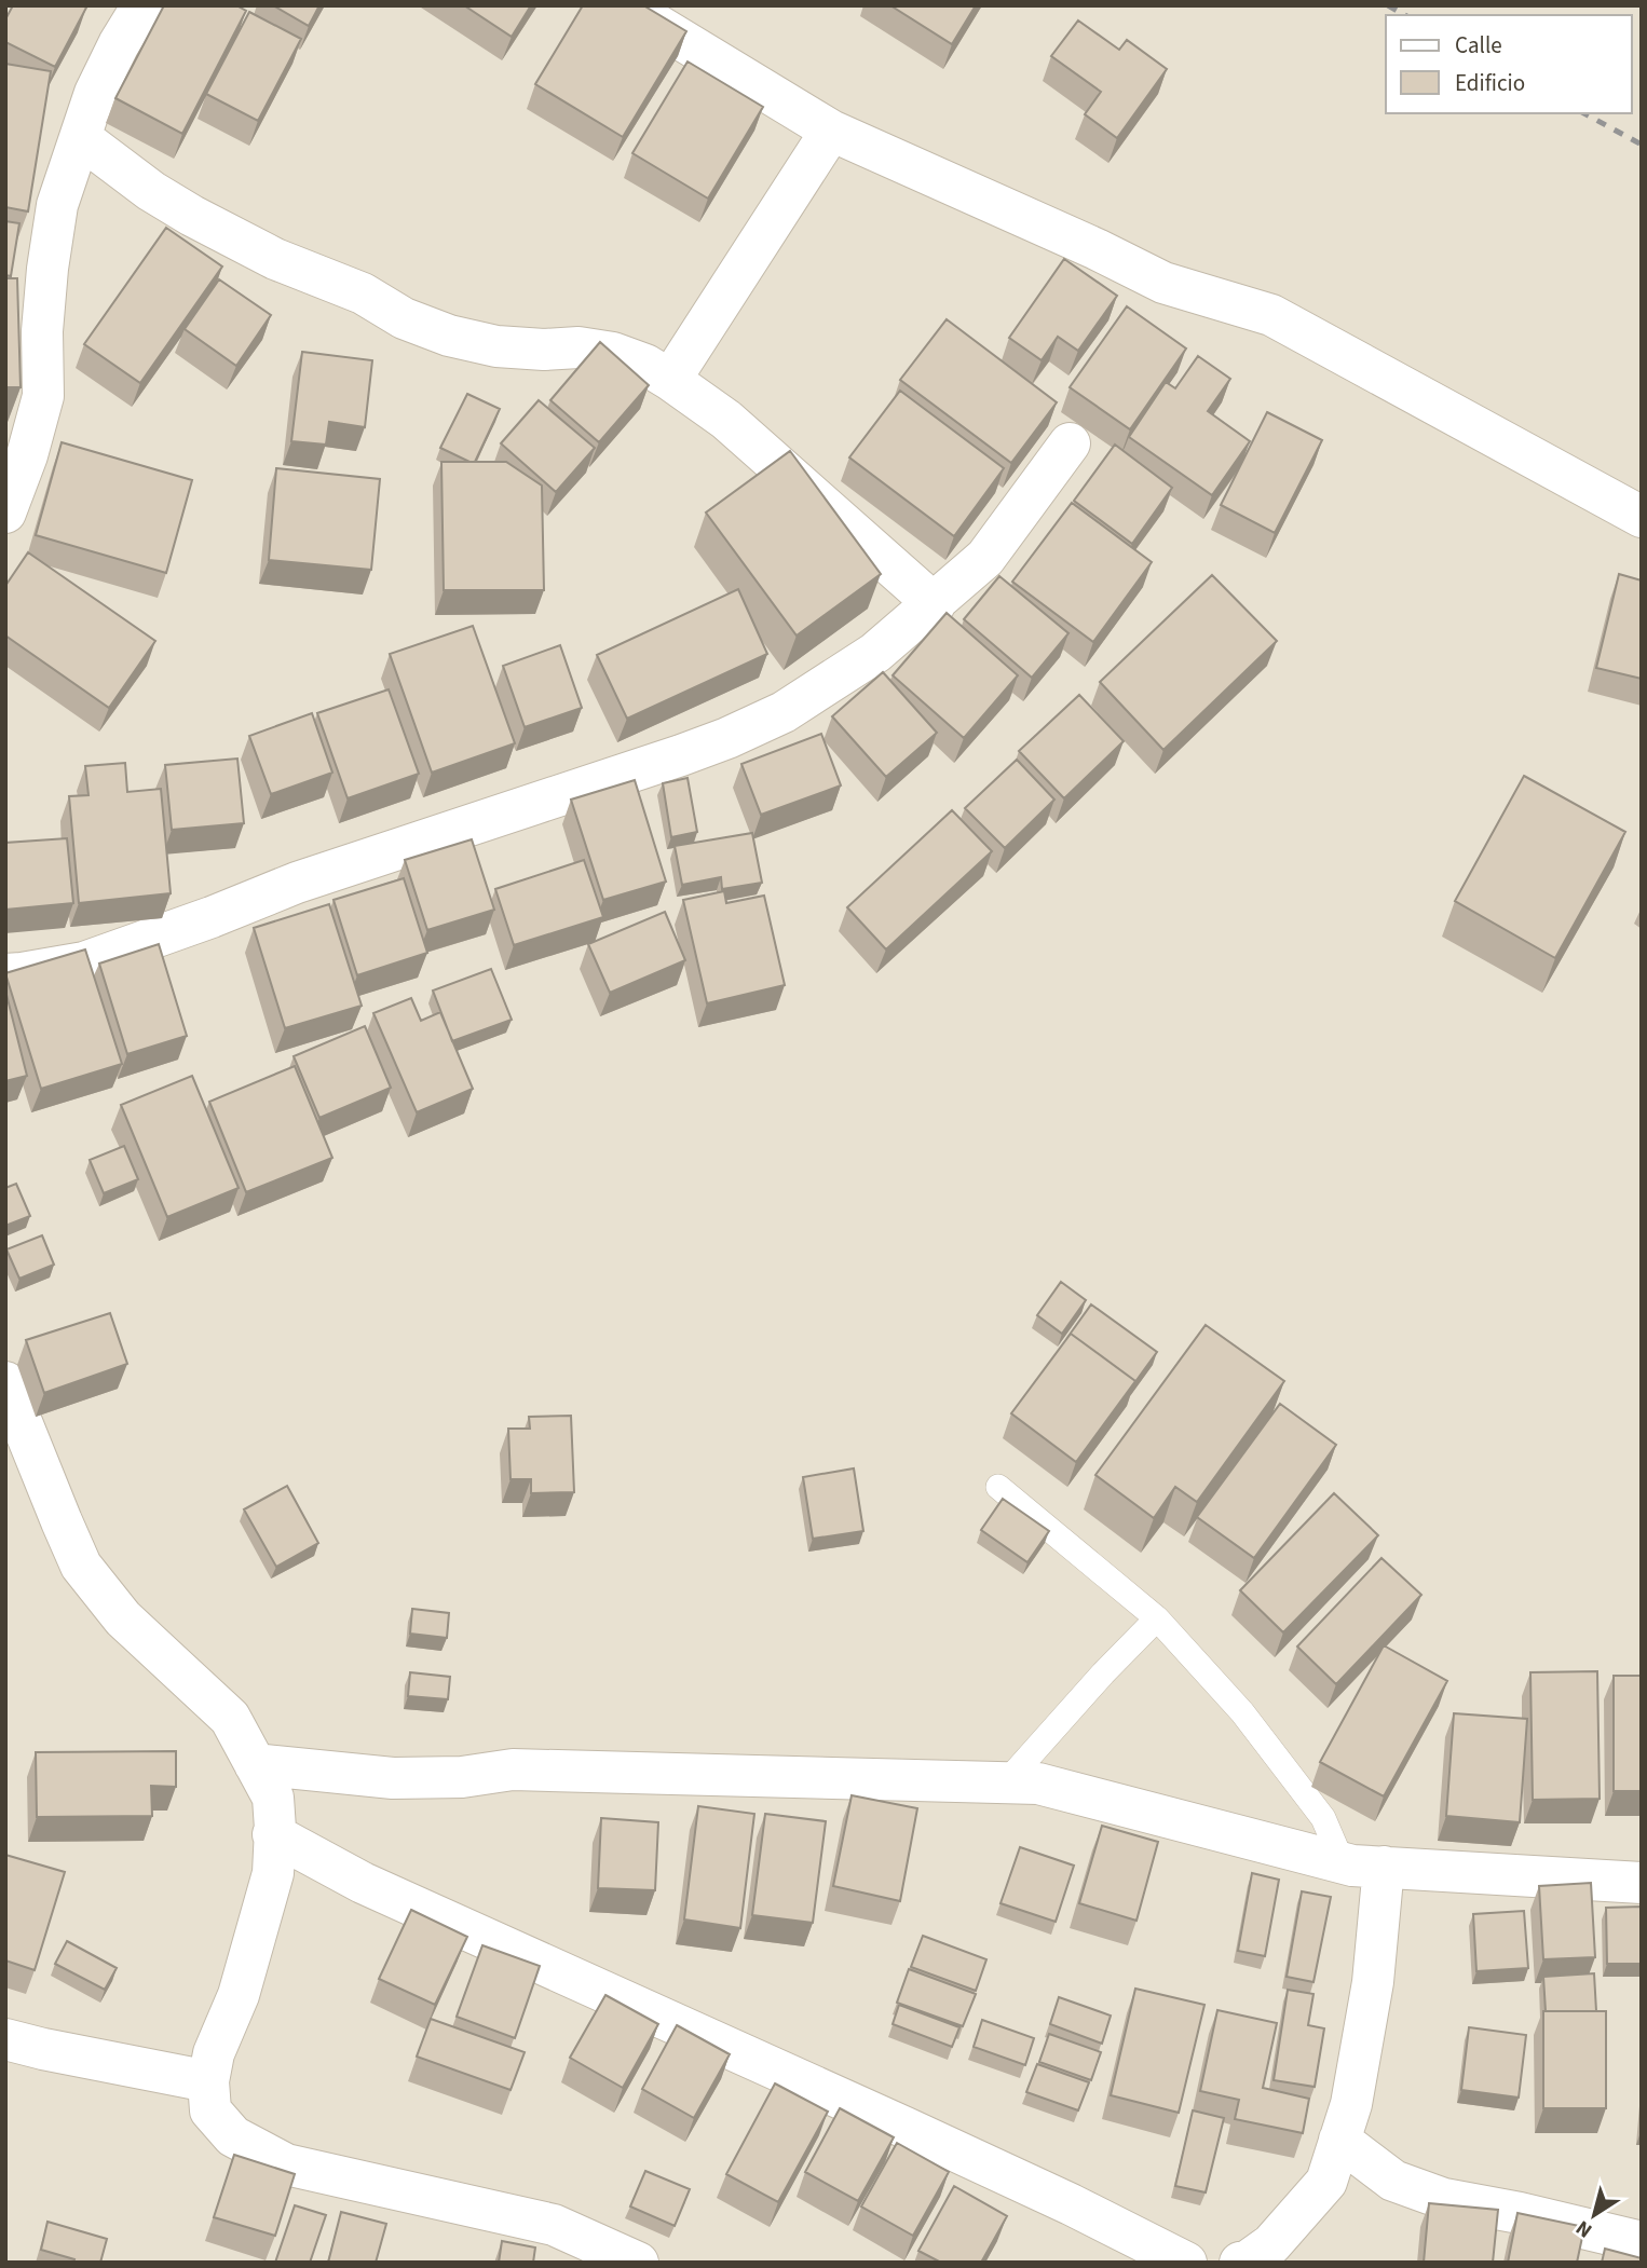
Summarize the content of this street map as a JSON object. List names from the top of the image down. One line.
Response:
{"legend":["Calle","Edificio"],"north":"bottom left"}
